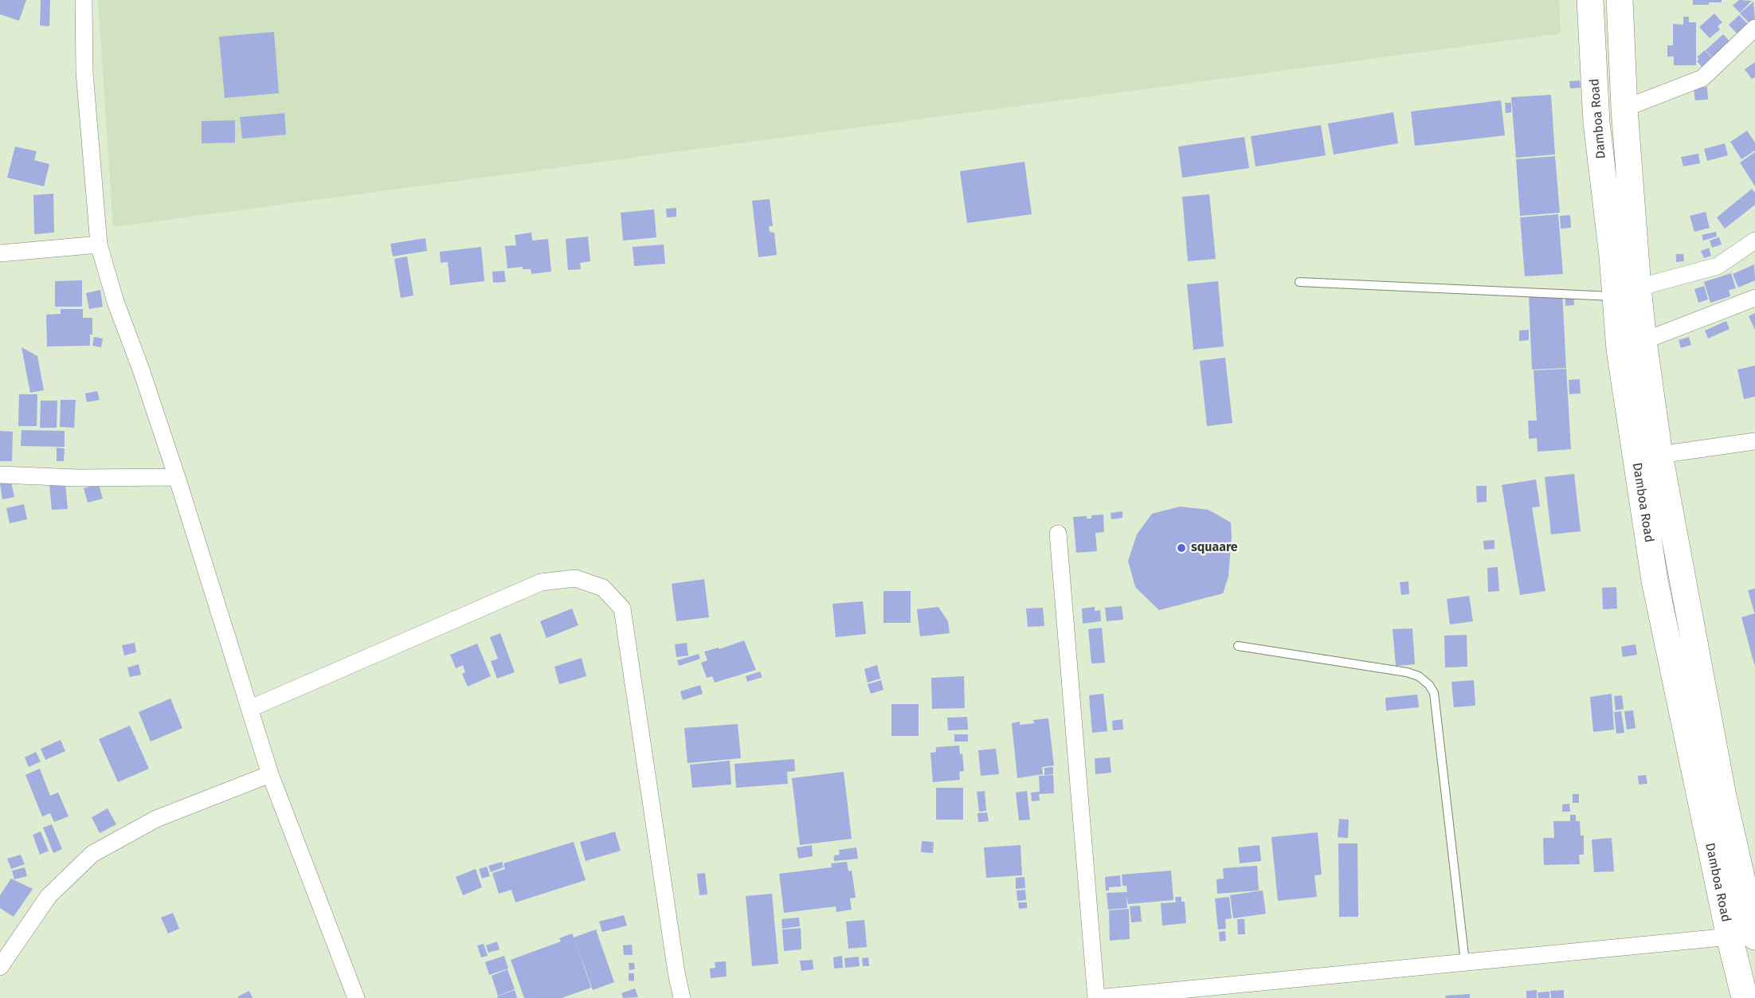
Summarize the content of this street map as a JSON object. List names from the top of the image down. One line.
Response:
{"streets":{"main road":["Damboa Road"]},"places":["squaare"]}
